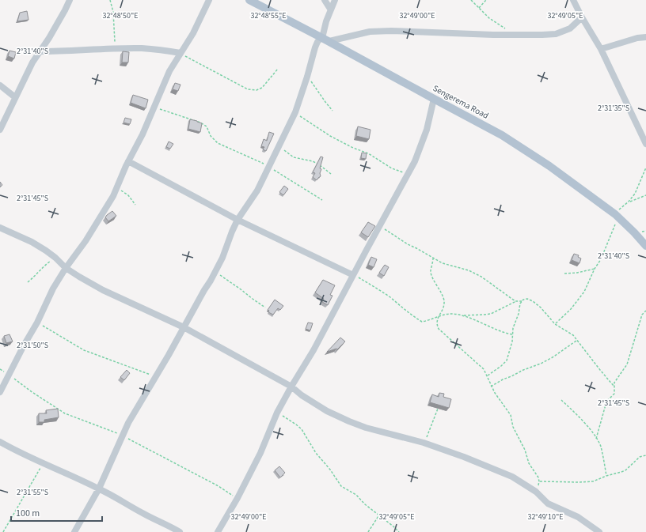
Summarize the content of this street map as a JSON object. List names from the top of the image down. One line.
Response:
{"streets":{"main road":["Sengerema Road"]},"scale_bar":"100 m","coordinates":["32°48'50\"E","32°48'55\"E","32°49'00\"E","32°49'05\"E","2°31'40\"S","2°31'35\"S","2°31'45\"S","2°31'50\"S","2°31'55\"S","32°49'10\"E"]}
